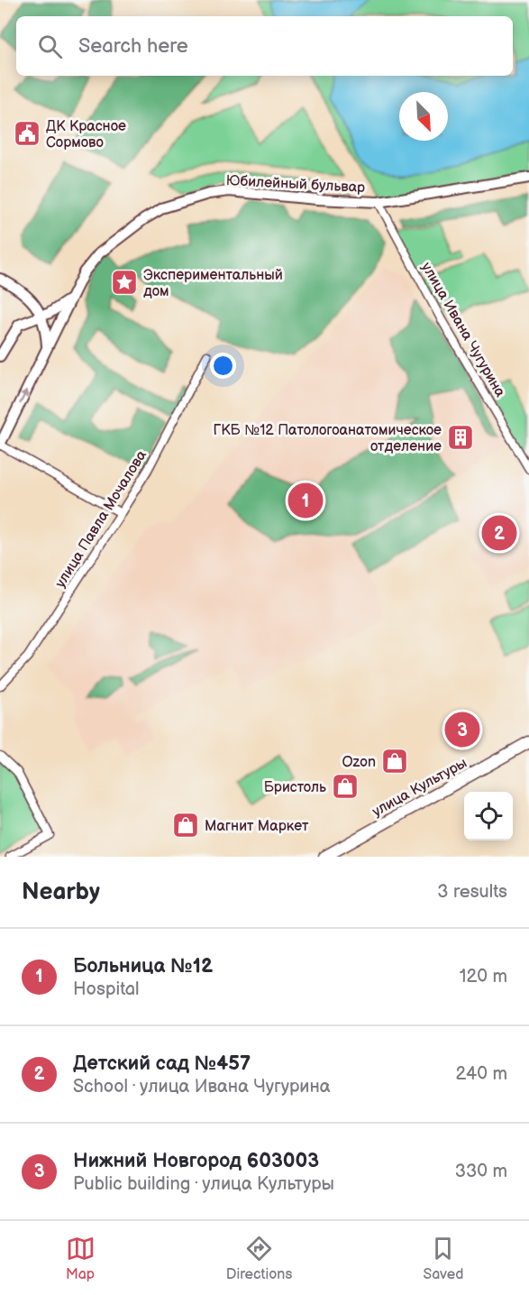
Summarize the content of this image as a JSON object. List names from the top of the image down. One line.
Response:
{"streets":{"main road":["улица Культуры"],"street":["Юбилейный бульвар","улица Ивана Чугурина","улица Павла Мочалова"]},"crossings":[["Юбилейный бульвар","улица Ивана Чугурина"]],"places":{"public building":["ДК Красное Сормово"],"place":["Экспериментальный дом"],"building":["ГКБ №12 Патологоанатомическое отделение"],"shop":["Ozon","Бристоль","Магнит Маркет"]},"north":"bottom right","page":{"search":"Search here","pins":["1","2","3"],"heading":["Nearby","3 results"],"list":[{"mark":"1","name":"Больница №12","note":"Hospital","value":"120 m"},{"mark":"2","name":"Детский сад №457","note":"School · улица Ивана Чугурина","value":"240 m"},{"mark":"3","name":"Нижний Новгород 603003","note":"Public building · улица Культуры","value":"330 m"}],"nav":["Map","Directions","Saved"]}}
